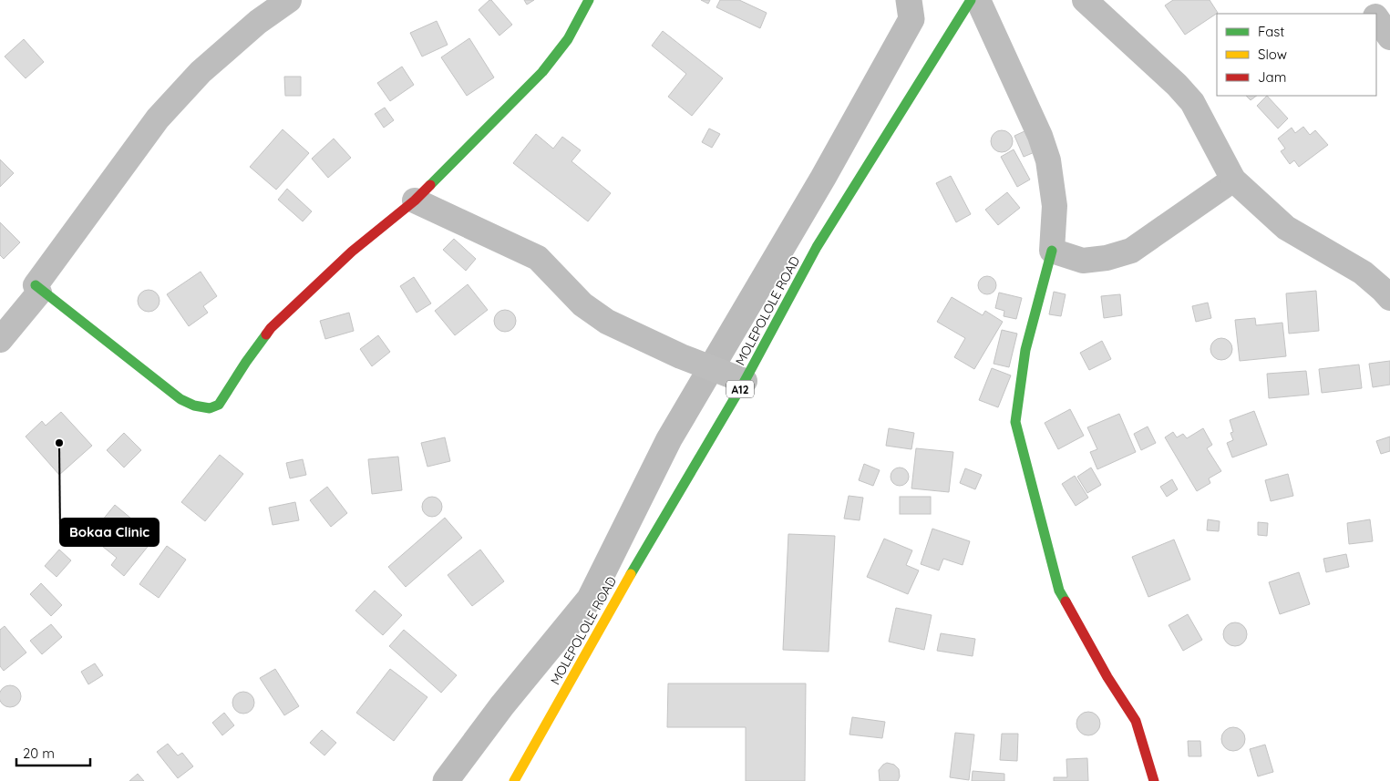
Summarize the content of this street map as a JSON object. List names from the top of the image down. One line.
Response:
{"streets":{"street":["MOLEPOLOLE ROAD","A12"]},"places":["Bokaa Clinic"],"legend":["Fast","Slow","Jam"],"scale_bar":"20 m"}
